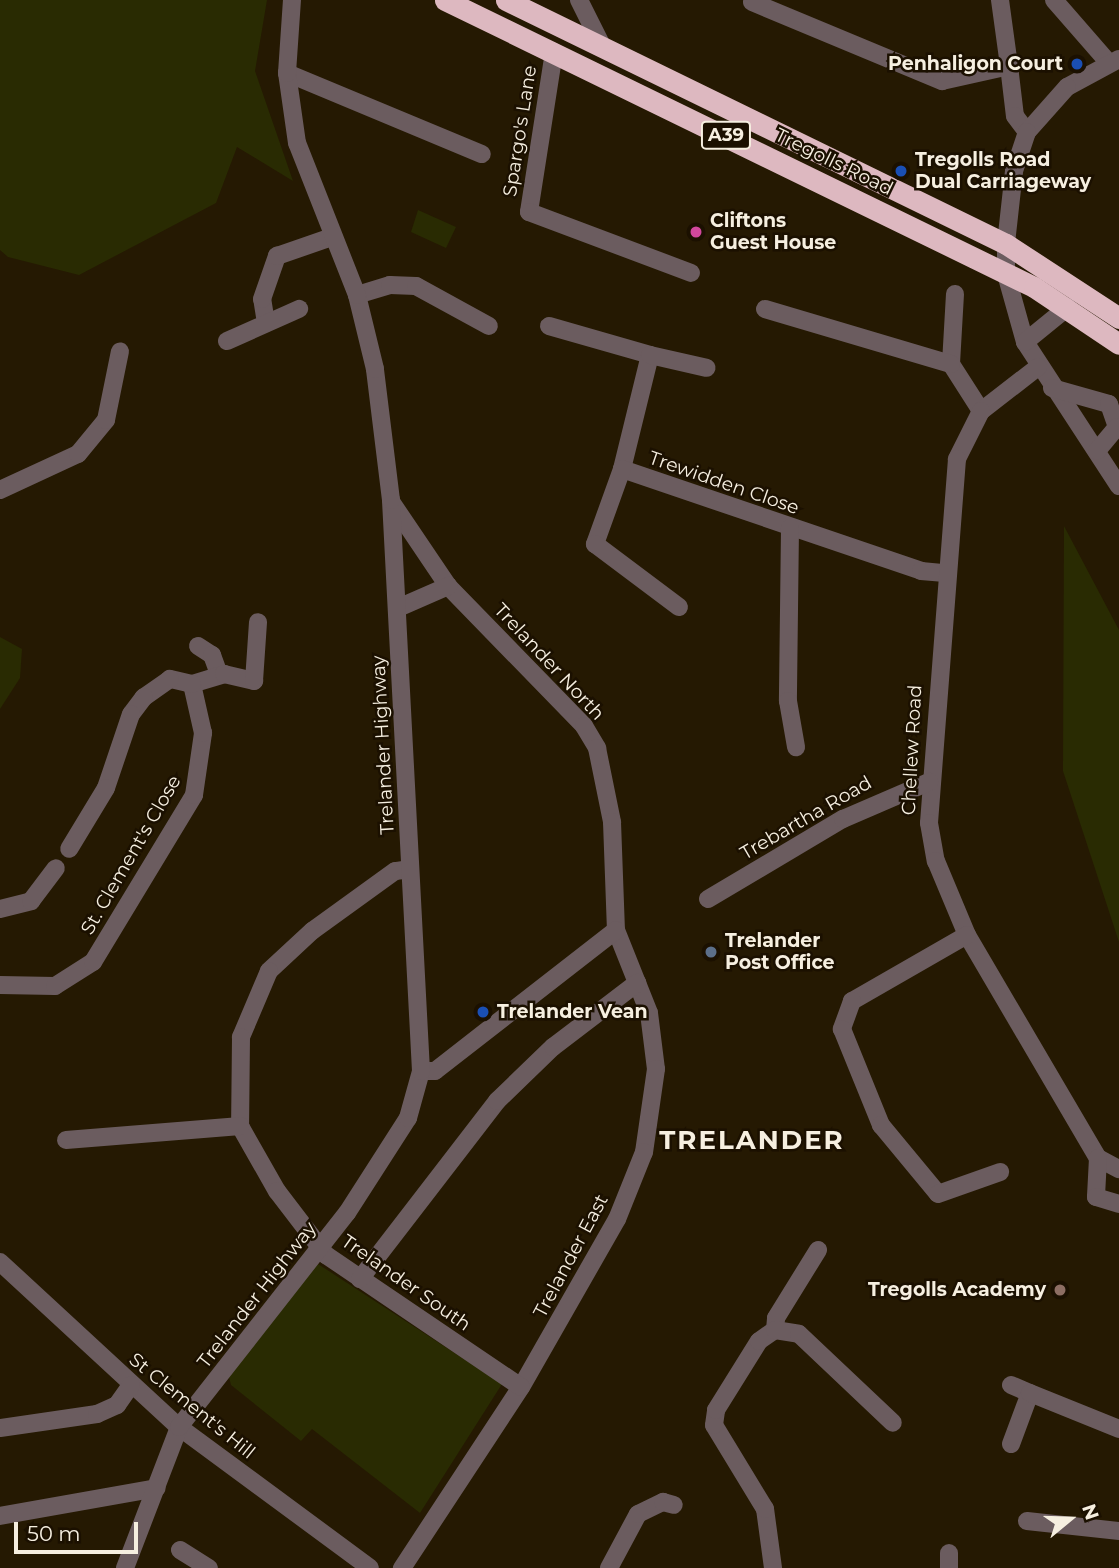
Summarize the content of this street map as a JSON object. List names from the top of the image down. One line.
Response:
{"streets":{"highway":["A39","Tregolls Road"],"street":["Spargo's Lane","Trewidden Close","Trelander North","Trelander Highway","Chellew Road","Trebartha Road","St. Clement's Close","Trelander East","Trelander South","St Clement's Hill"]},"crossings":[["Spargo's Lane","Tregolls Road"],["Trewidden Close","Chellew Road"],["Trelander North","Trelander Highway"],["Trelander North","Trelander East"],["Trelander Highway","Trelander South"],["Trelander Highway","St Clement's Hill"],["Chellew Road","Trebartha Road"],["Trelander East","Trelander South"]],"districts":["TRELANDER"],"places":["Penhaligon Court","Tregolls Road Dual Carriageway","Cliftons Guest House","Trelander Post Office","Trelander Vean","Tregolls Academy"],"scale_bar":"50 m","north":"right"}
